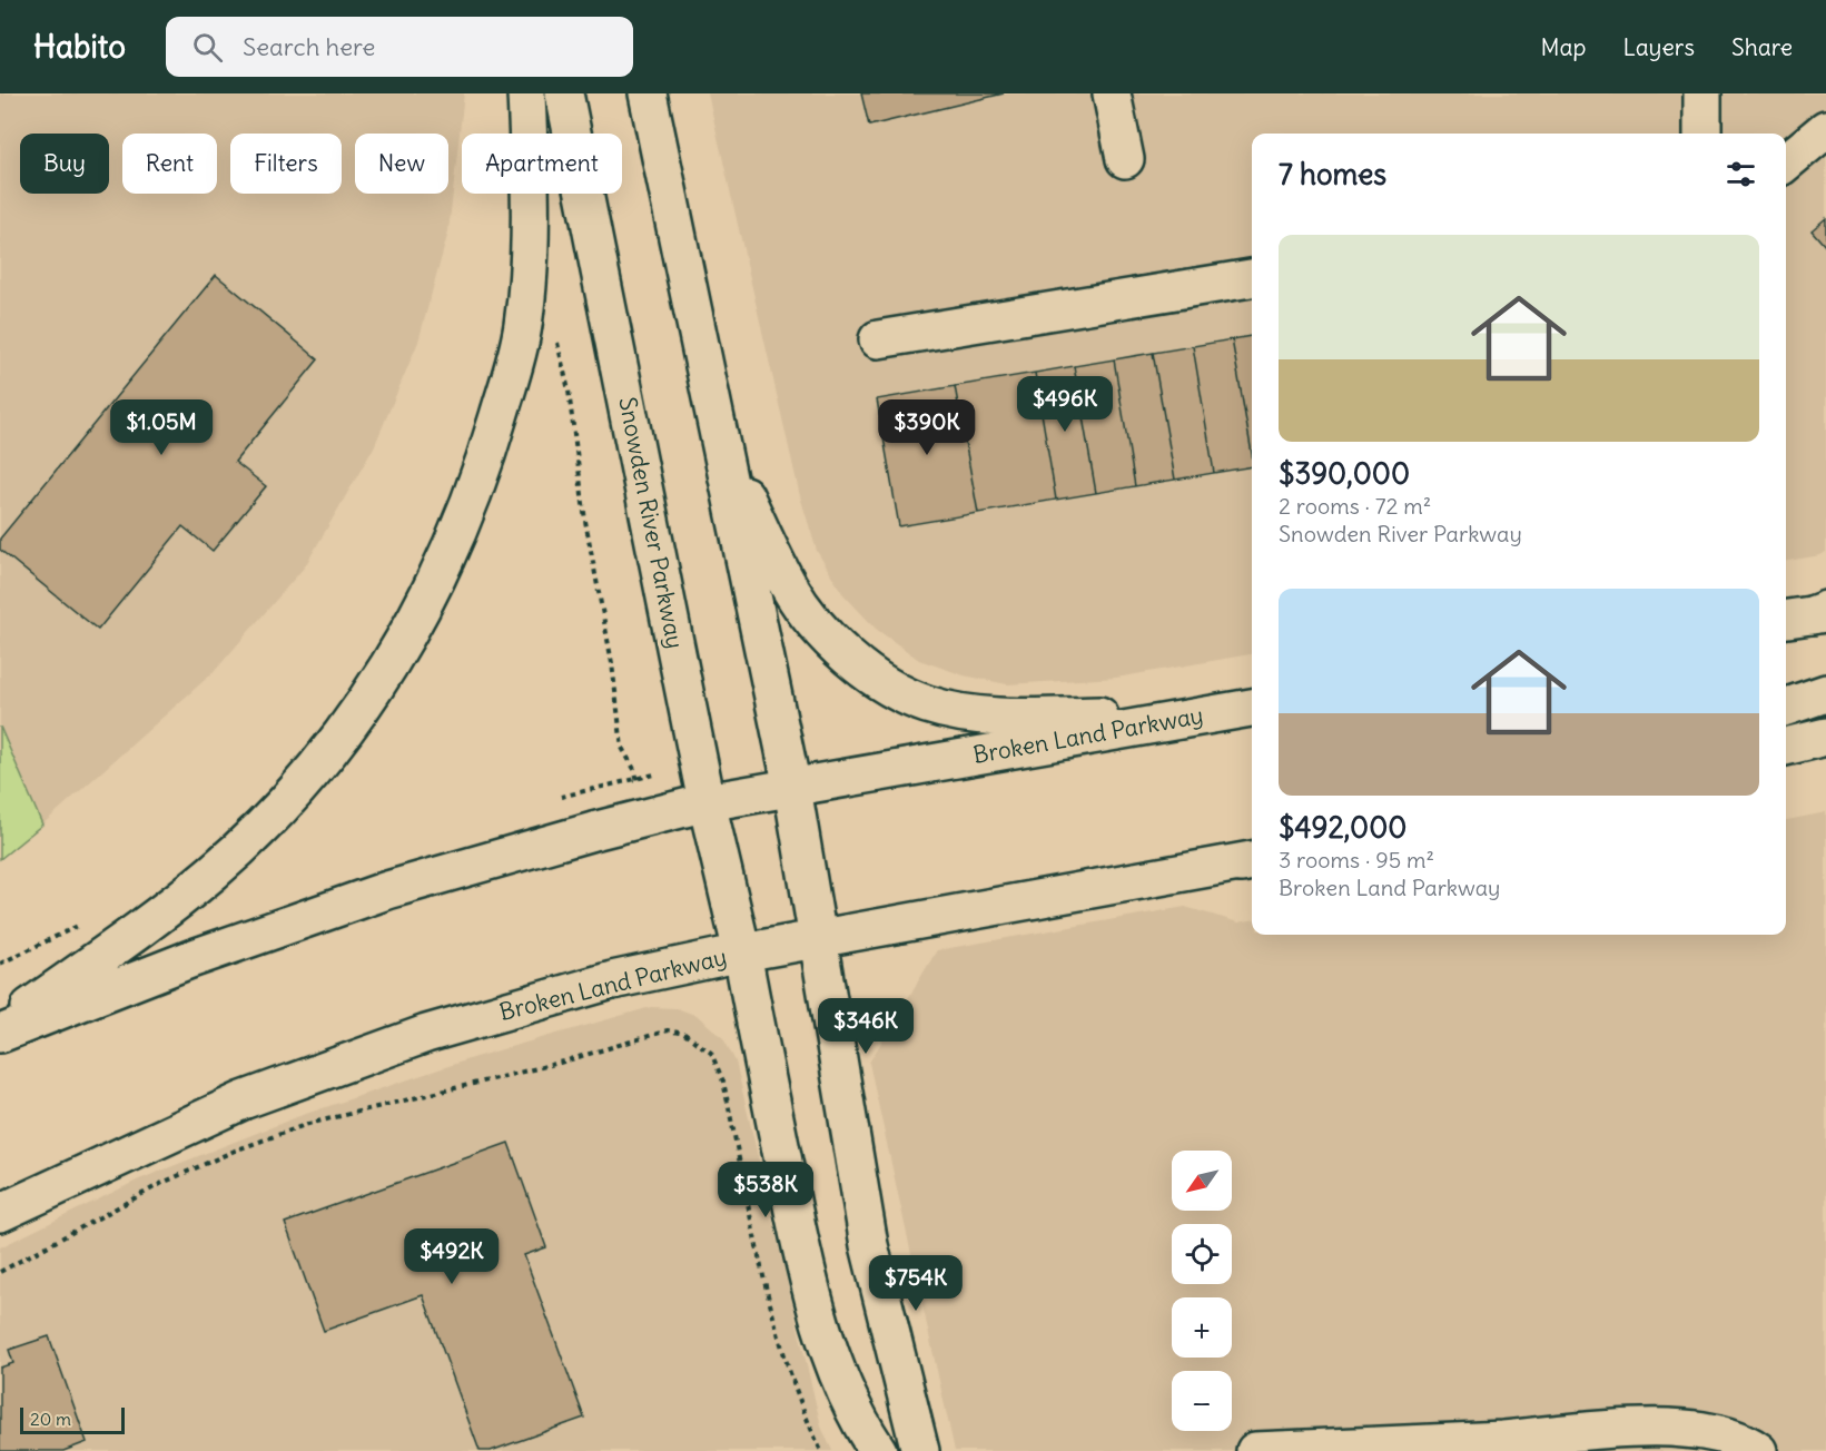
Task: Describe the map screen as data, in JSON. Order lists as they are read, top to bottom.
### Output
{
  "streets": {
    "main road": ["Snowden River Parkway", "Broken Land Parkway"]
  },
  "crossings": [
    ["Snowden River Parkway", "Broken Land Parkway"]
  ],
  "scale_bar": "20 m",
  "north": "bottom left",
  "page": {
    "header": "Habito",
    "search": "Search here",
    "nav": ["Map", "Layers", "Share"],
    "chip": [
      "Buy",
      "Rent",
      "Filters",
      "New",
      "Apartment"
    ],
    "heading": "7 homes",
    "list": [
      {
        "name": "$390,000",
        "note": "2 rooms · 72 m² · Snowden River Parkway"
      },
      {
        "name": "$492,000",
        "note": "3 rooms · 95 m² · Broken Land Parkway"
      }
    ],
    "price": [
      "$496K",
      "$1.05M",
      "$390K",
      "$346K",
      "$538K",
      "$492K",
      "$754K"
    ],
    "map_buttons": ["+", "−"],
    "scale": "20 m"
  }
}
